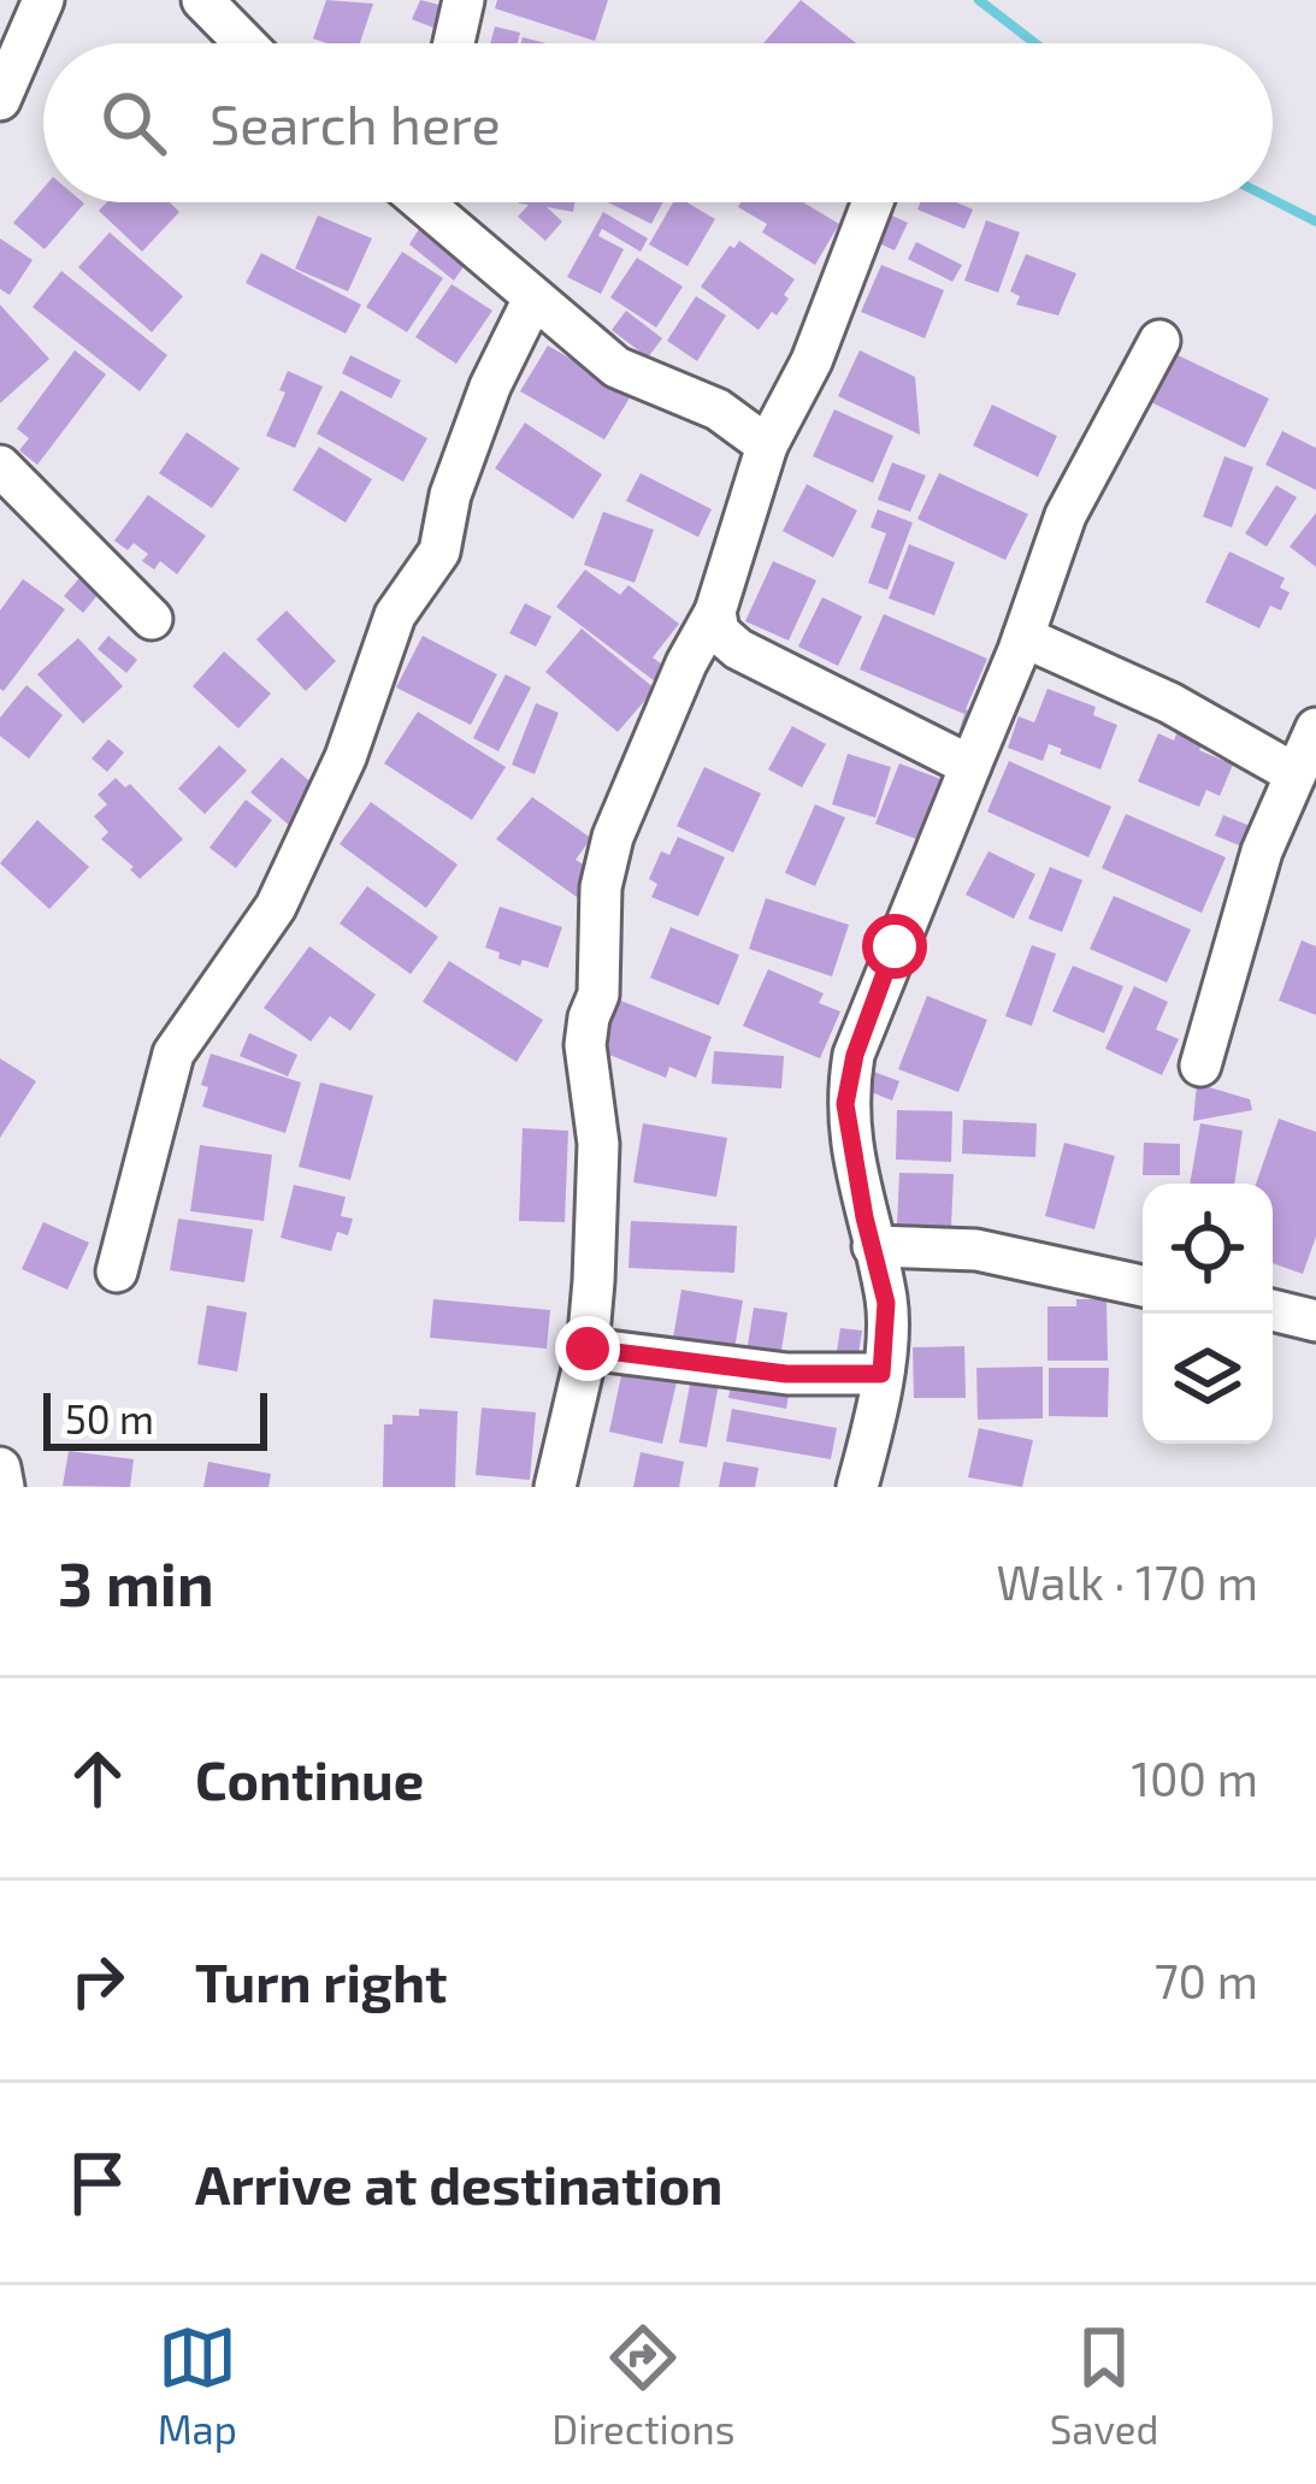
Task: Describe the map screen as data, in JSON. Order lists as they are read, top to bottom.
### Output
{
  "scale_bar": "50 m",
  "page": {
    "search": "Search here",
    "scale": "50 m",
    "heading": ["3 min", "Walk · 170 m"],
    "list": [
      ["Continue", "100 m"],
      ["Turn right", "70 m"],
      "Arrive at destination"
    ],
    "nav": ["Map", "Directions", "Saved"]
  }
}
